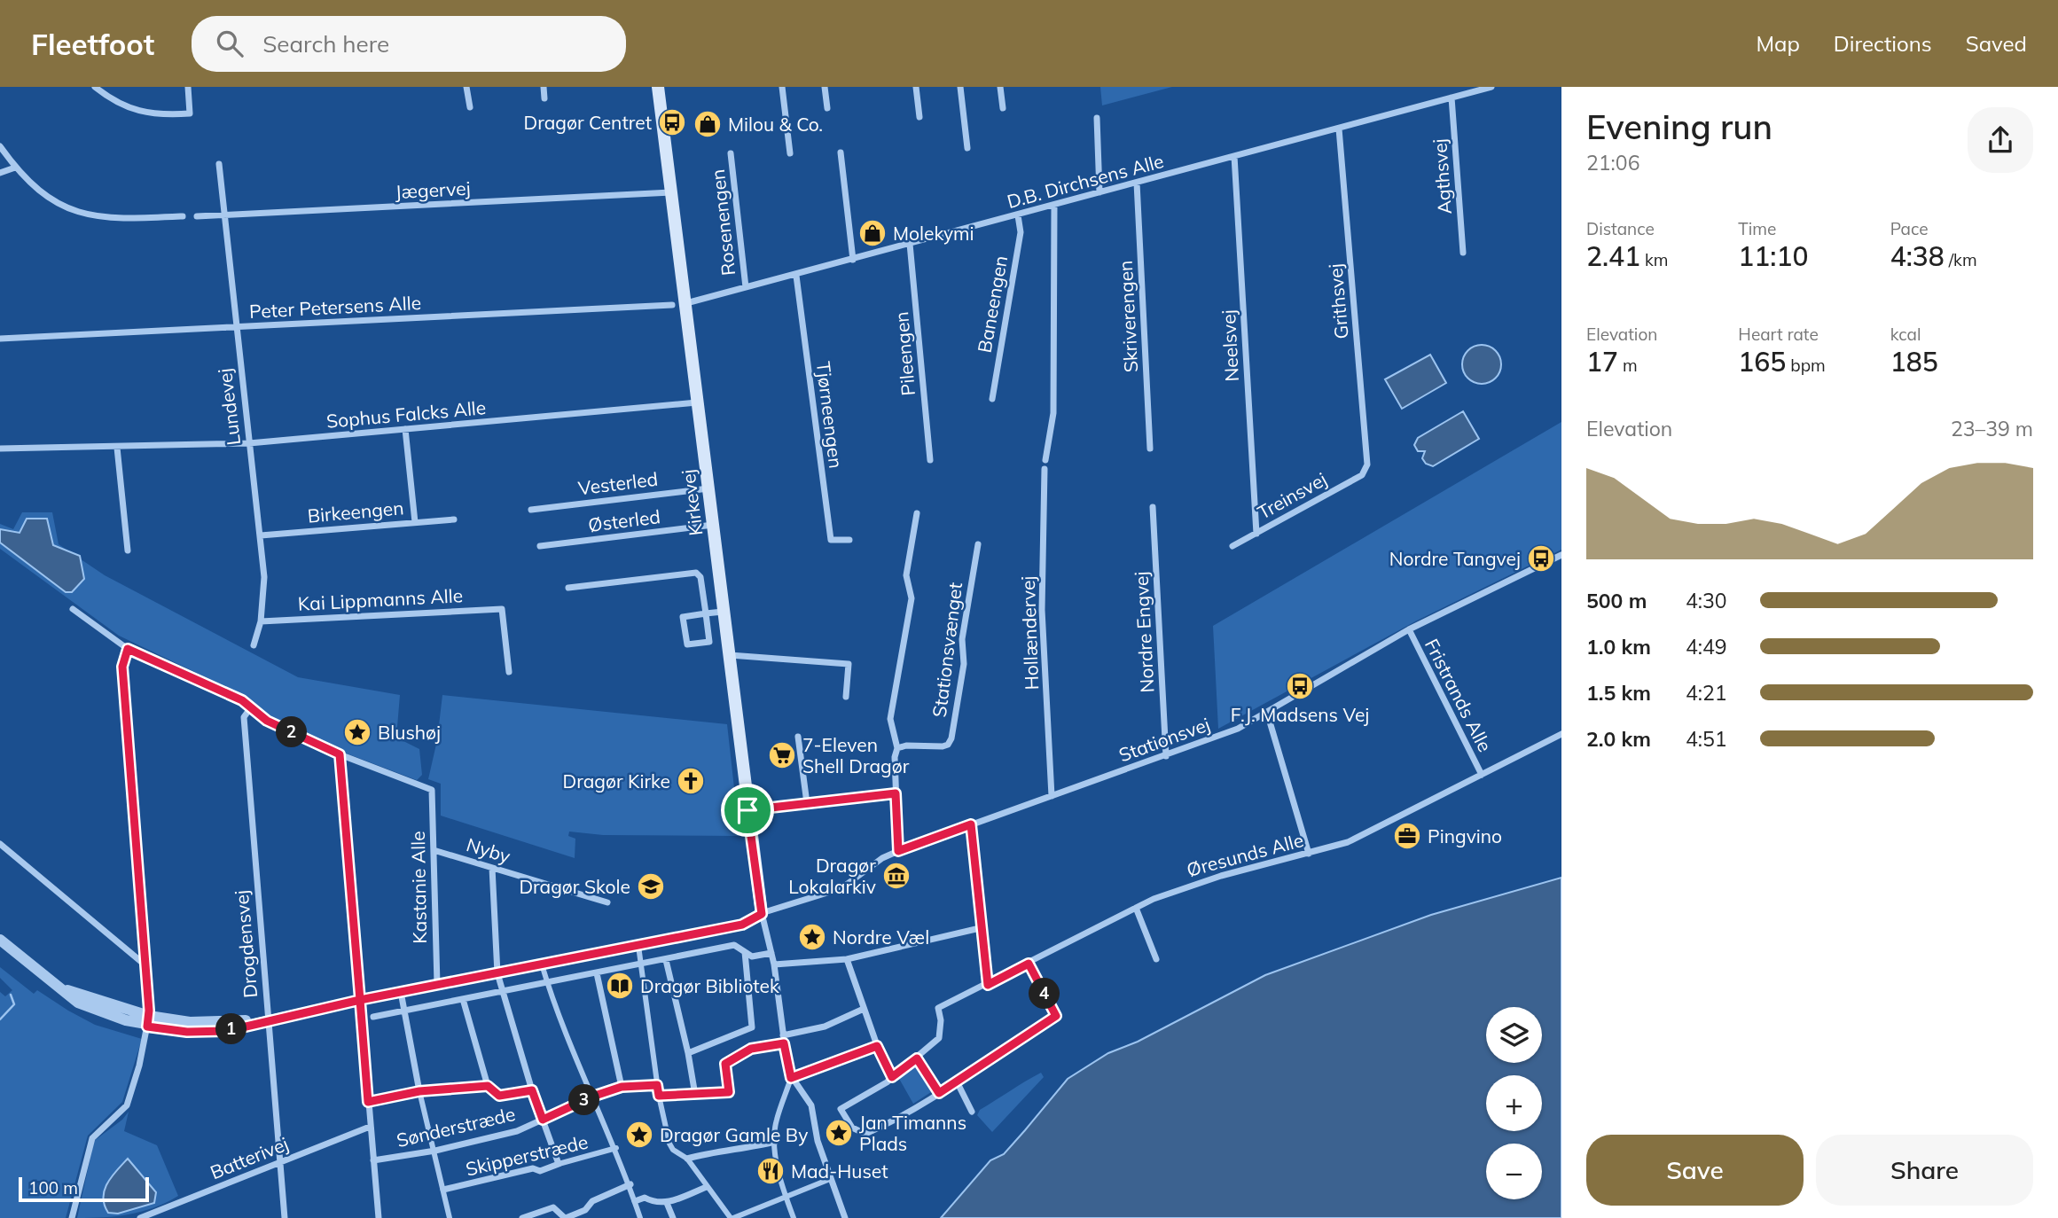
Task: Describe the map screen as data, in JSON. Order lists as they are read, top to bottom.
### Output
{
  "streets": {
    "main road": ["Kirkevej"],
    "street": [
      "Agthsvej",
      "D.B. Dirchsens Alle",
      "Jægervej",
      "Rosenengen",
      "Grithsvej",
      "Baneengen",
      "Peter Petersens Alle",
      "Skriverengen",
      "Neelsvej",
      "Pileengen",
      "Lundevej",
      "Sophus Falcks Alle",
      "Tjørneengen",
      "Vesterled",
      "Treinsvej",
      "Birkeengen",
      "Østerled",
      "Kai Lippmanns Alle",
      "Nordre Engvej",
      "Hollændervej",
      "Stationsvænget",
      "Fristrands Alle",
      "Stationsvej",
      "Nyby",
      "Øresunds Alle",
      "Kastanie Alle",
      "Drogdensvej",
      "Sønderstræde",
      "Skipperstræde",
      "Batterivej"
    ]
  },
  "crossings": [
    ["Agthsvej", "D.B. Dirchsens Alle"],
    ["D.B. Dirchsens Alle", "Rosenengen"],
    ["D.B. Dirchsens Alle", "Grithsvej"],
    ["D.B. Dirchsens Alle", "Baneengen"],
    ["D.B. Dirchsens Alle", "Skriverengen"],
    ["D.B. Dirchsens Alle", "Neelsvej"],
    ["D.B. Dirchsens Alle", "Pileengen"],
    ["D.B. Dirchsens Alle", "Tjørneengen"],
    ["D.B. Dirchsens Alle", "Kirkevej"],
    ["Jægervej", "Lundevej"],
    ["Jægervej", "Kirkevej"],
    ["Grithsvej", "Treinsvej"],
    ["Peter Petersens Alle", "Lundevej"],
    ["Neelsvej", "Treinsvej"],
    ["Lundevej", "Sophus Falcks Alle"],
    ["Lundevej", "Birkeengen"],
    ["Lundevej", "Kai Lippmanns Alle"],
    ["Sophus Falcks Alle", "Kirkevej"],
    ["Vesterled", "Kirkevej"],
    ["Kirkevej", "Østerled"],
    ["Kirkevej", "Stationsvej"],
    ["Nordre Engvej", "Stationsvej"],
    ["Hollændervej", "Stationsvej"],
    ["Fristrands Alle", "Stationsvej"],
    ["Fristrands Alle", "Øresunds Alle"],
    ["Nyby", "Kastanie Alle"],
    ["Drogdensvej", "Batterivej"]
  ],
  "places": {
    "bus stop": ["Dragør Centret", "Nordre Tangvej", "F.J. Madsens Vej"],
    "shop": ["Milou & Co.", "Molekymi"],
    "place": [
      "Blushøj",
      "Nordre Væl",
      "Jan Timanns Plads",
      "Dragør Gamle By"
    ],
    "supermarket": ["7-Eleven Shell Dragør"],
    "church": ["Dragør Kirke"],
    "office": ["Pingvino"],
    "museum": ["Dragør Lokalarkiv"],
    "school or university": ["Dragør Skole"],
    "library": ["Dragør Bibliotek"],
    "restaurant": ["Mad-Huset"]
  },
  "scale_bar": "100 m",
  "page": {
    "header": "Fleetfoot",
    "search": "Search here",
    "nav": ["Map", "Directions", "Saved"],
    "heading": ["Evening run", "21:06"],
    "stats": [
      ["Distance", "2.41 km"],
      ["Time", "11:10"],
      ["Pace", "4:38 /km"],
      ["Elevation", "17 m"],
      ["Heart rate", "165 bpm"],
      ["kcal", "185"]
    ],
    "chart": ["Elevation", "23–39 m"],
    "list": [
      {
        "name": "500 m",
        "note": "4:30"
      },
      {
        "name": "1.0 km",
        "note": "4:49"
      },
      {
        "name": "1.5 km",
        "note": "4:21"
      },
      {
        "name": "2.0 km",
        "note": "4:51"
      }
    ],
    "pins": [
      "2",
      "4",
      "1",
      "3"
    ],
    "map_buttons": ["+", "−"],
    "buttons": ["Save", "Share"],
    "scale": "100 m"
  }
}
